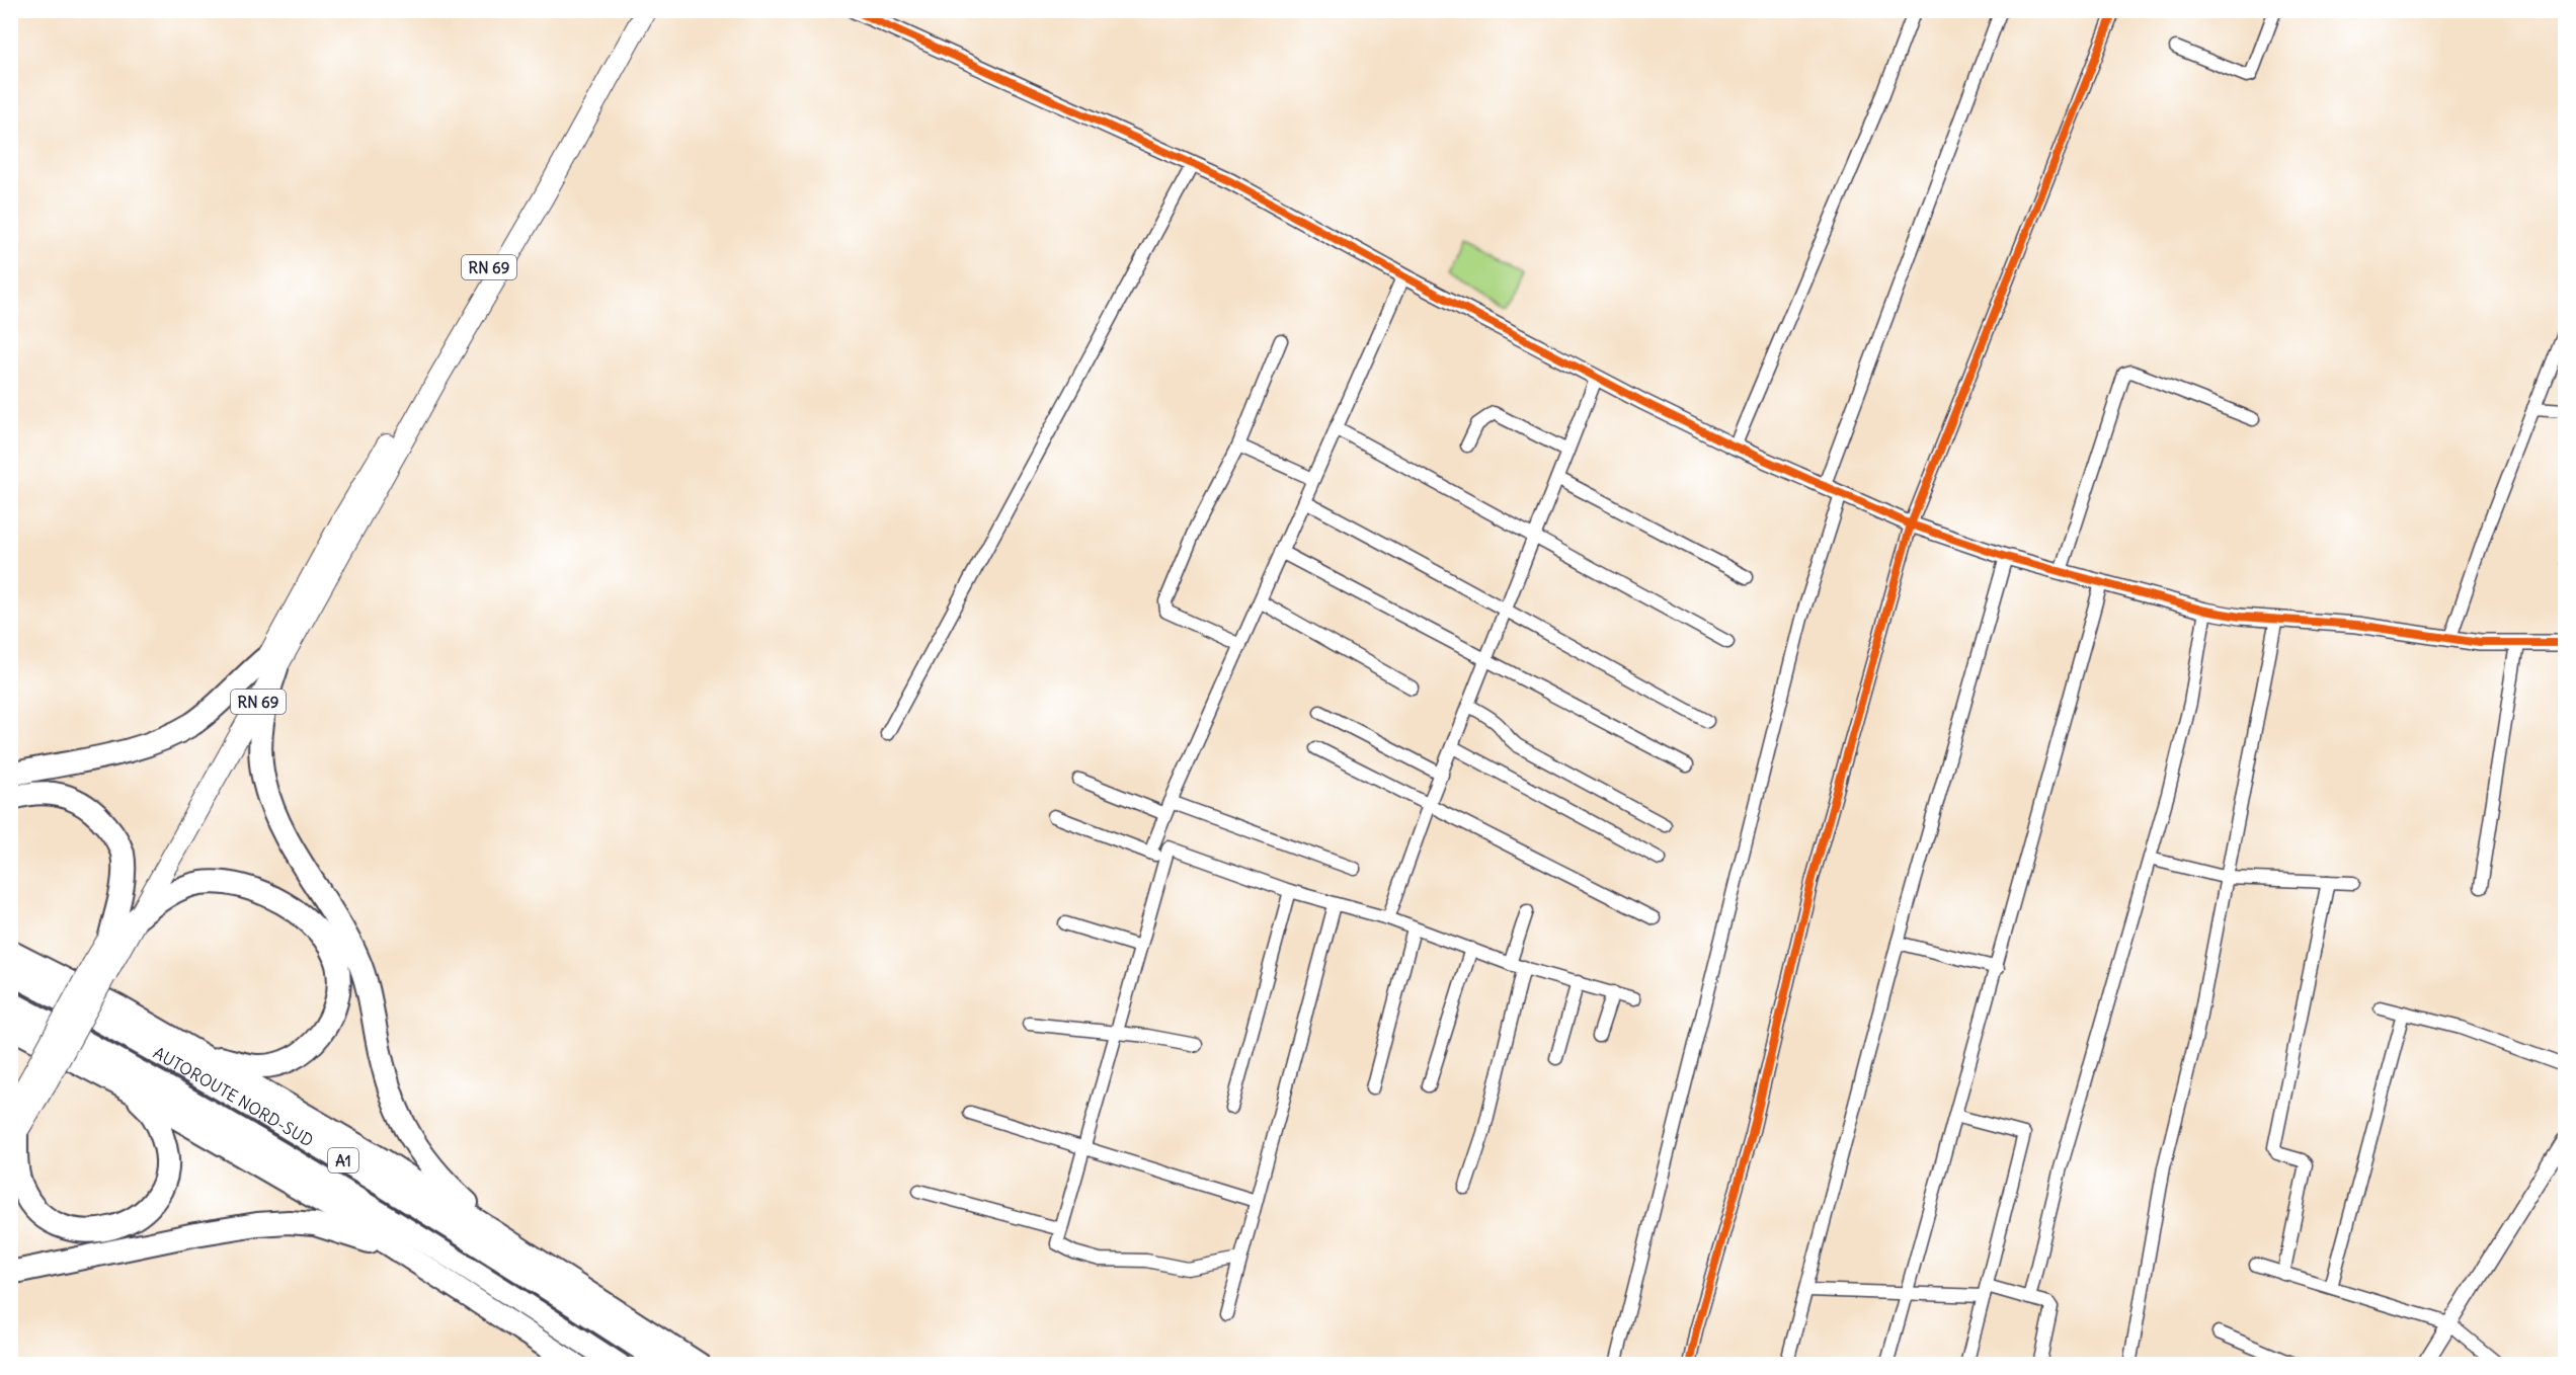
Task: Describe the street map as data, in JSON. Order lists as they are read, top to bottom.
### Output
{
  "streets": {
    "highway": ["RN 69", "AUTOROUTE NORD-SUD", "A1"]
  }
}
